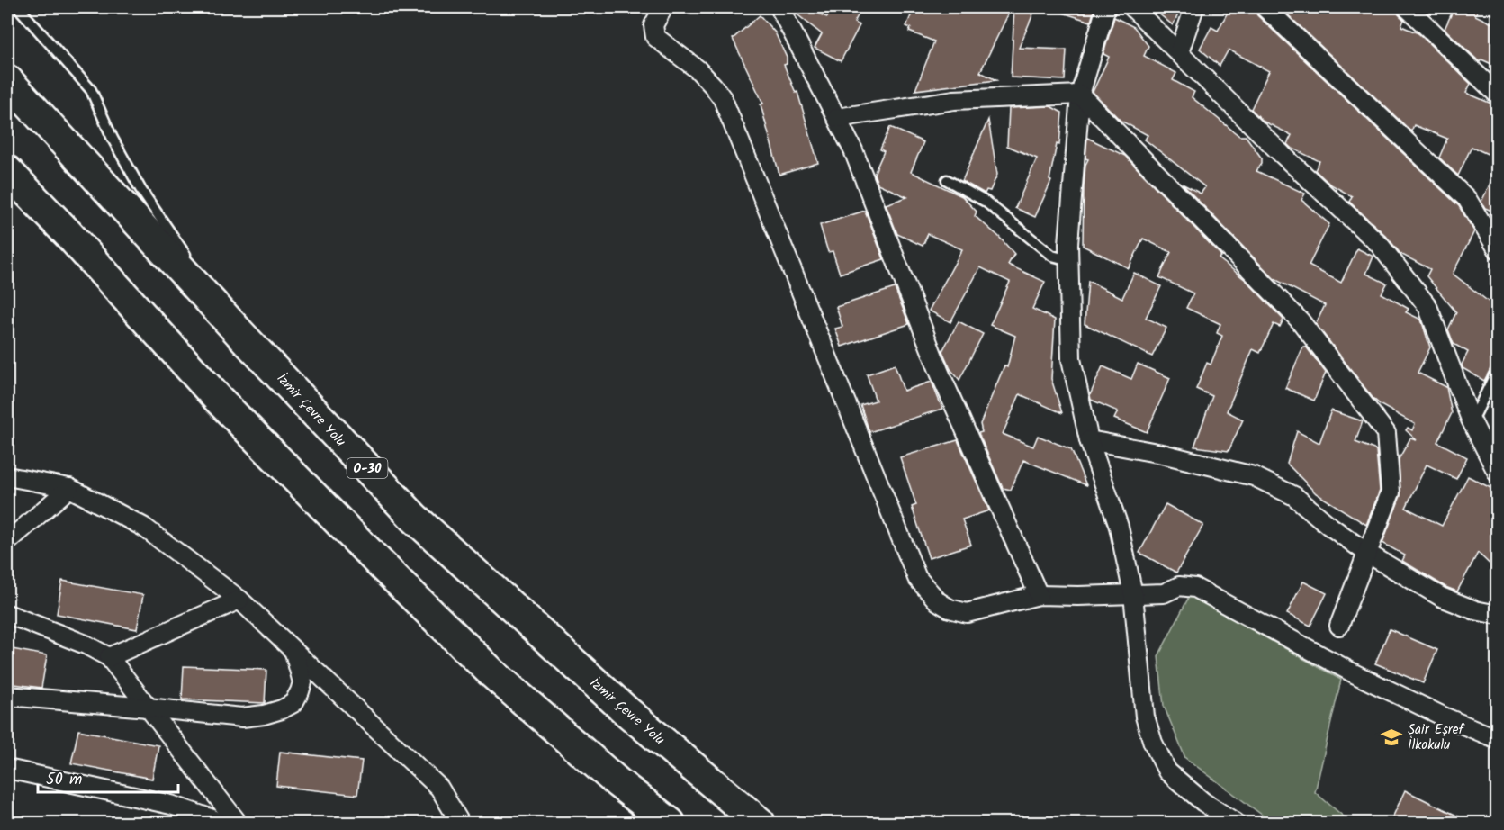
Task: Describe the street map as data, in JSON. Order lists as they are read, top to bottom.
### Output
{
  "streets": {
    "highway": ["İzmir Çevre Yolu", "O-30"]
  },
  "places": {
    "school or university": ["Şair Eşref İlkokulu"]
  },
  "scale_bar": "50 m"
}
